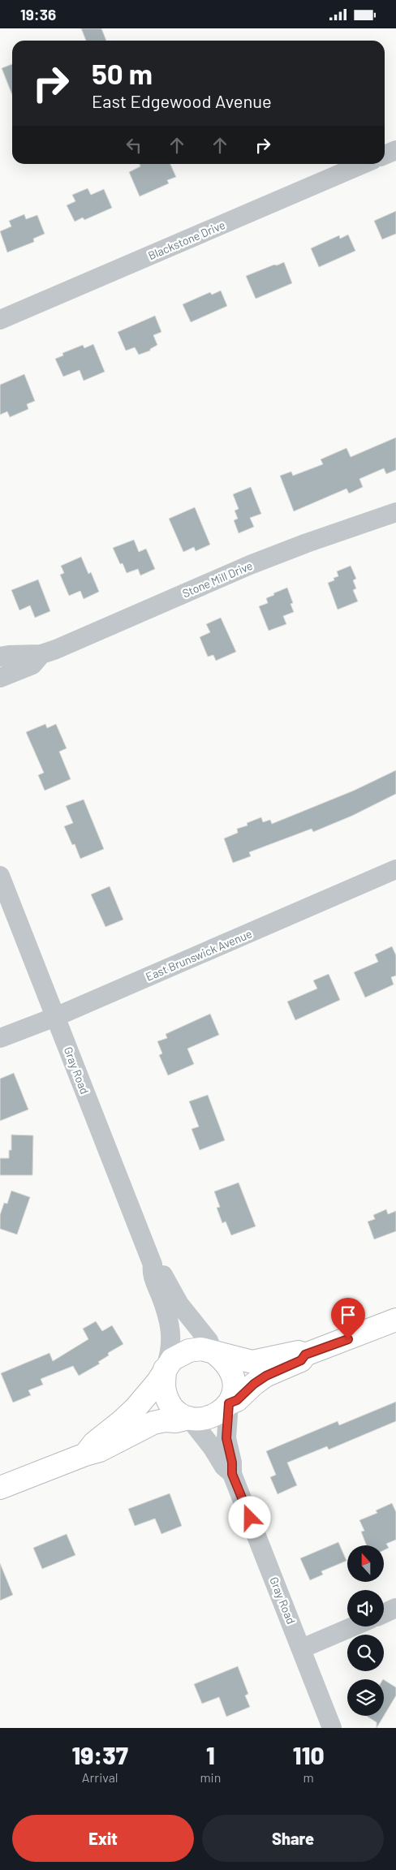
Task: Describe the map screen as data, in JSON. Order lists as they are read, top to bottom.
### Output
{
  "streets": {
    "street": [
      "Blackstone Drive",
      "Stone Mill Drive",
      "East Brunswick Avenue",
      "Gray Road"
    ]
  },
  "crossings": [
    ["East Brunswick Avenue", "Gray Road"]
  ],
  "north": "top",
  "page": {
    "status": "19:36",
    "turn": ["50 m", "East Edgewood Avenue"],
    "eta": [
      "19:37",
      "Arrival",
      "1",
      "min",
      "110",
      "m"
    ],
    "buttons": ["Exit", "Share"]
  }
}
